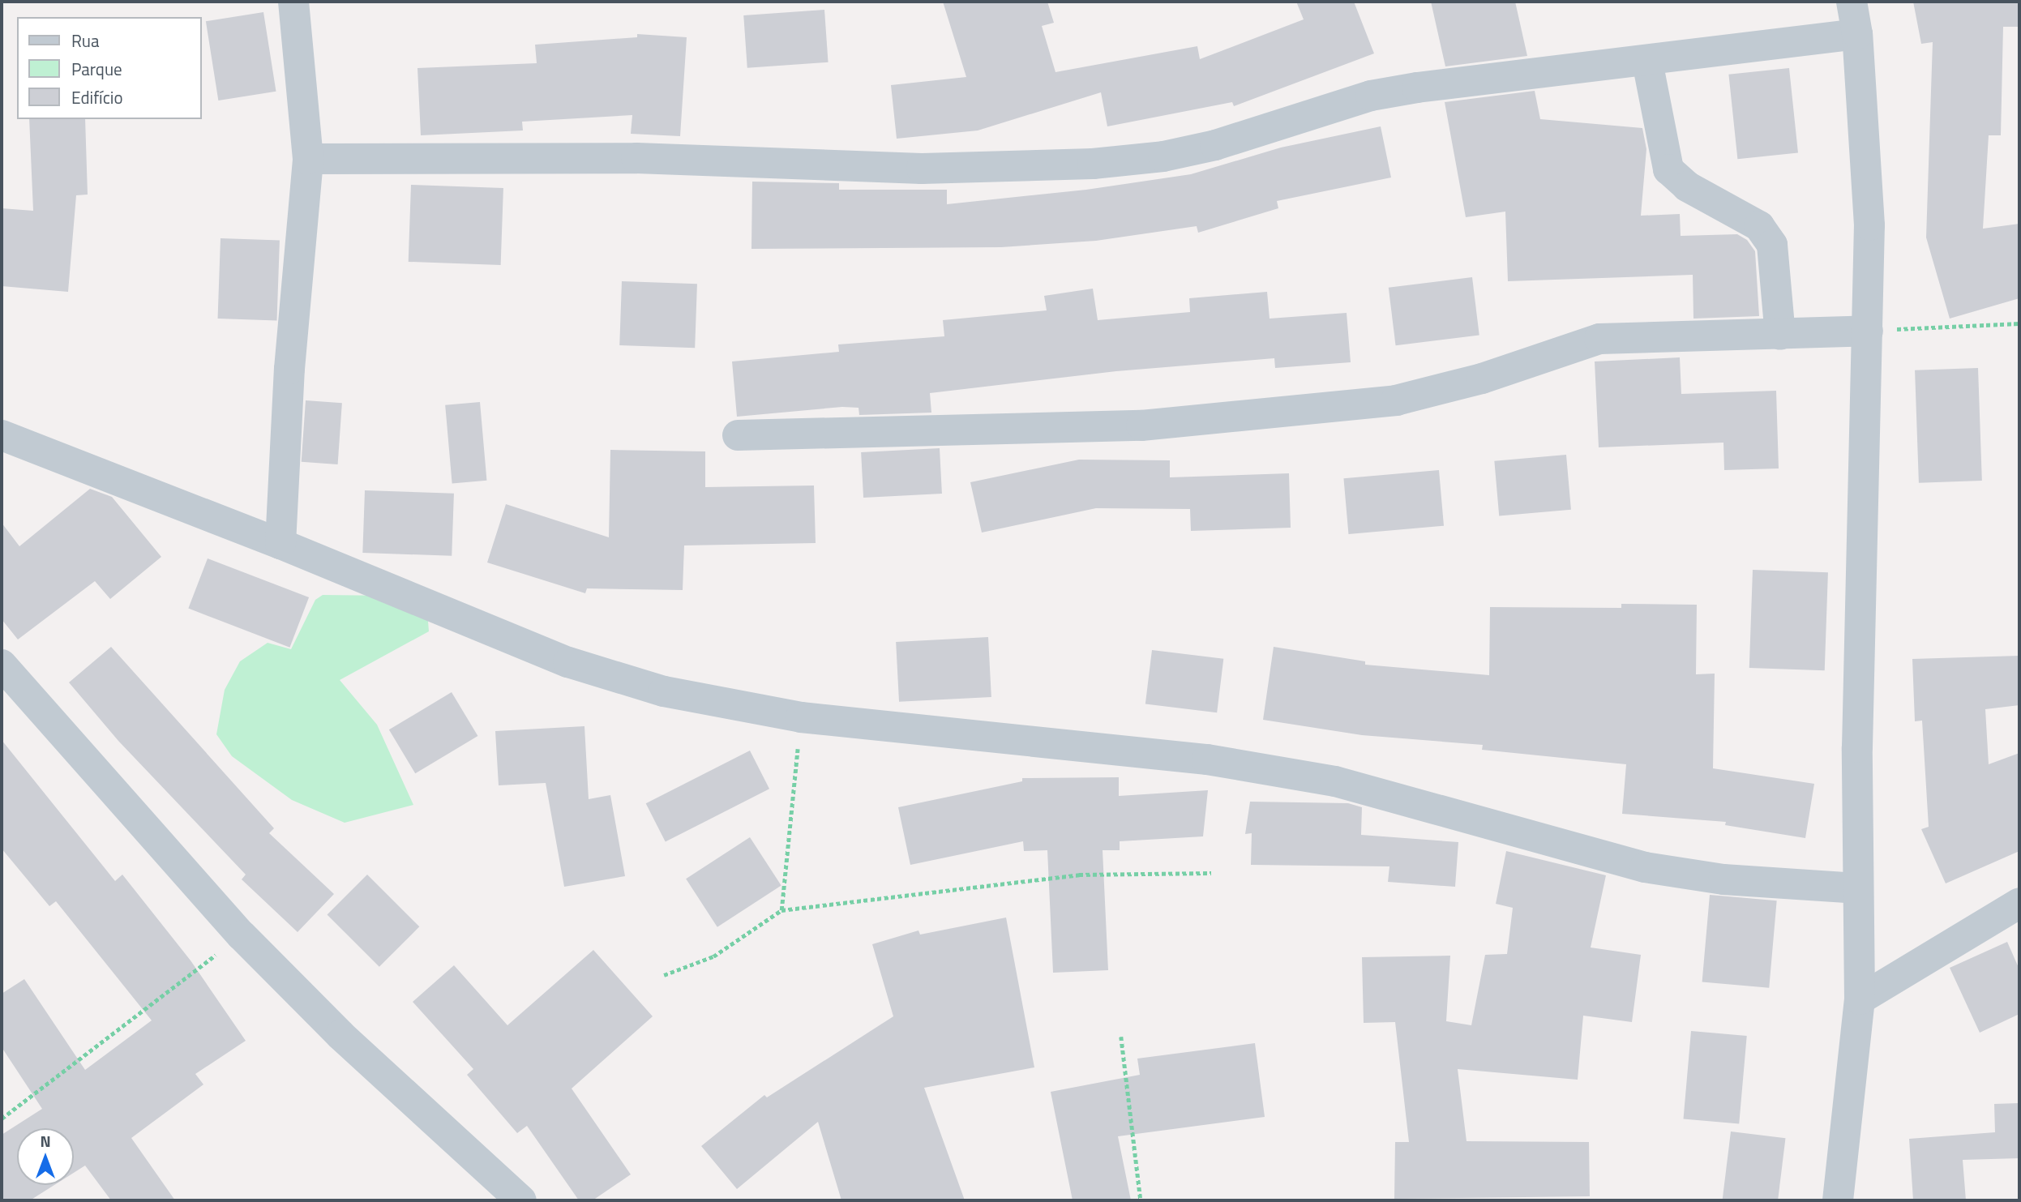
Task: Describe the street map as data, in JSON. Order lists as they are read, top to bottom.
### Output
{
  "legend": ["Rua", "Parque", "Edifício"],
  "north": "top"
}
